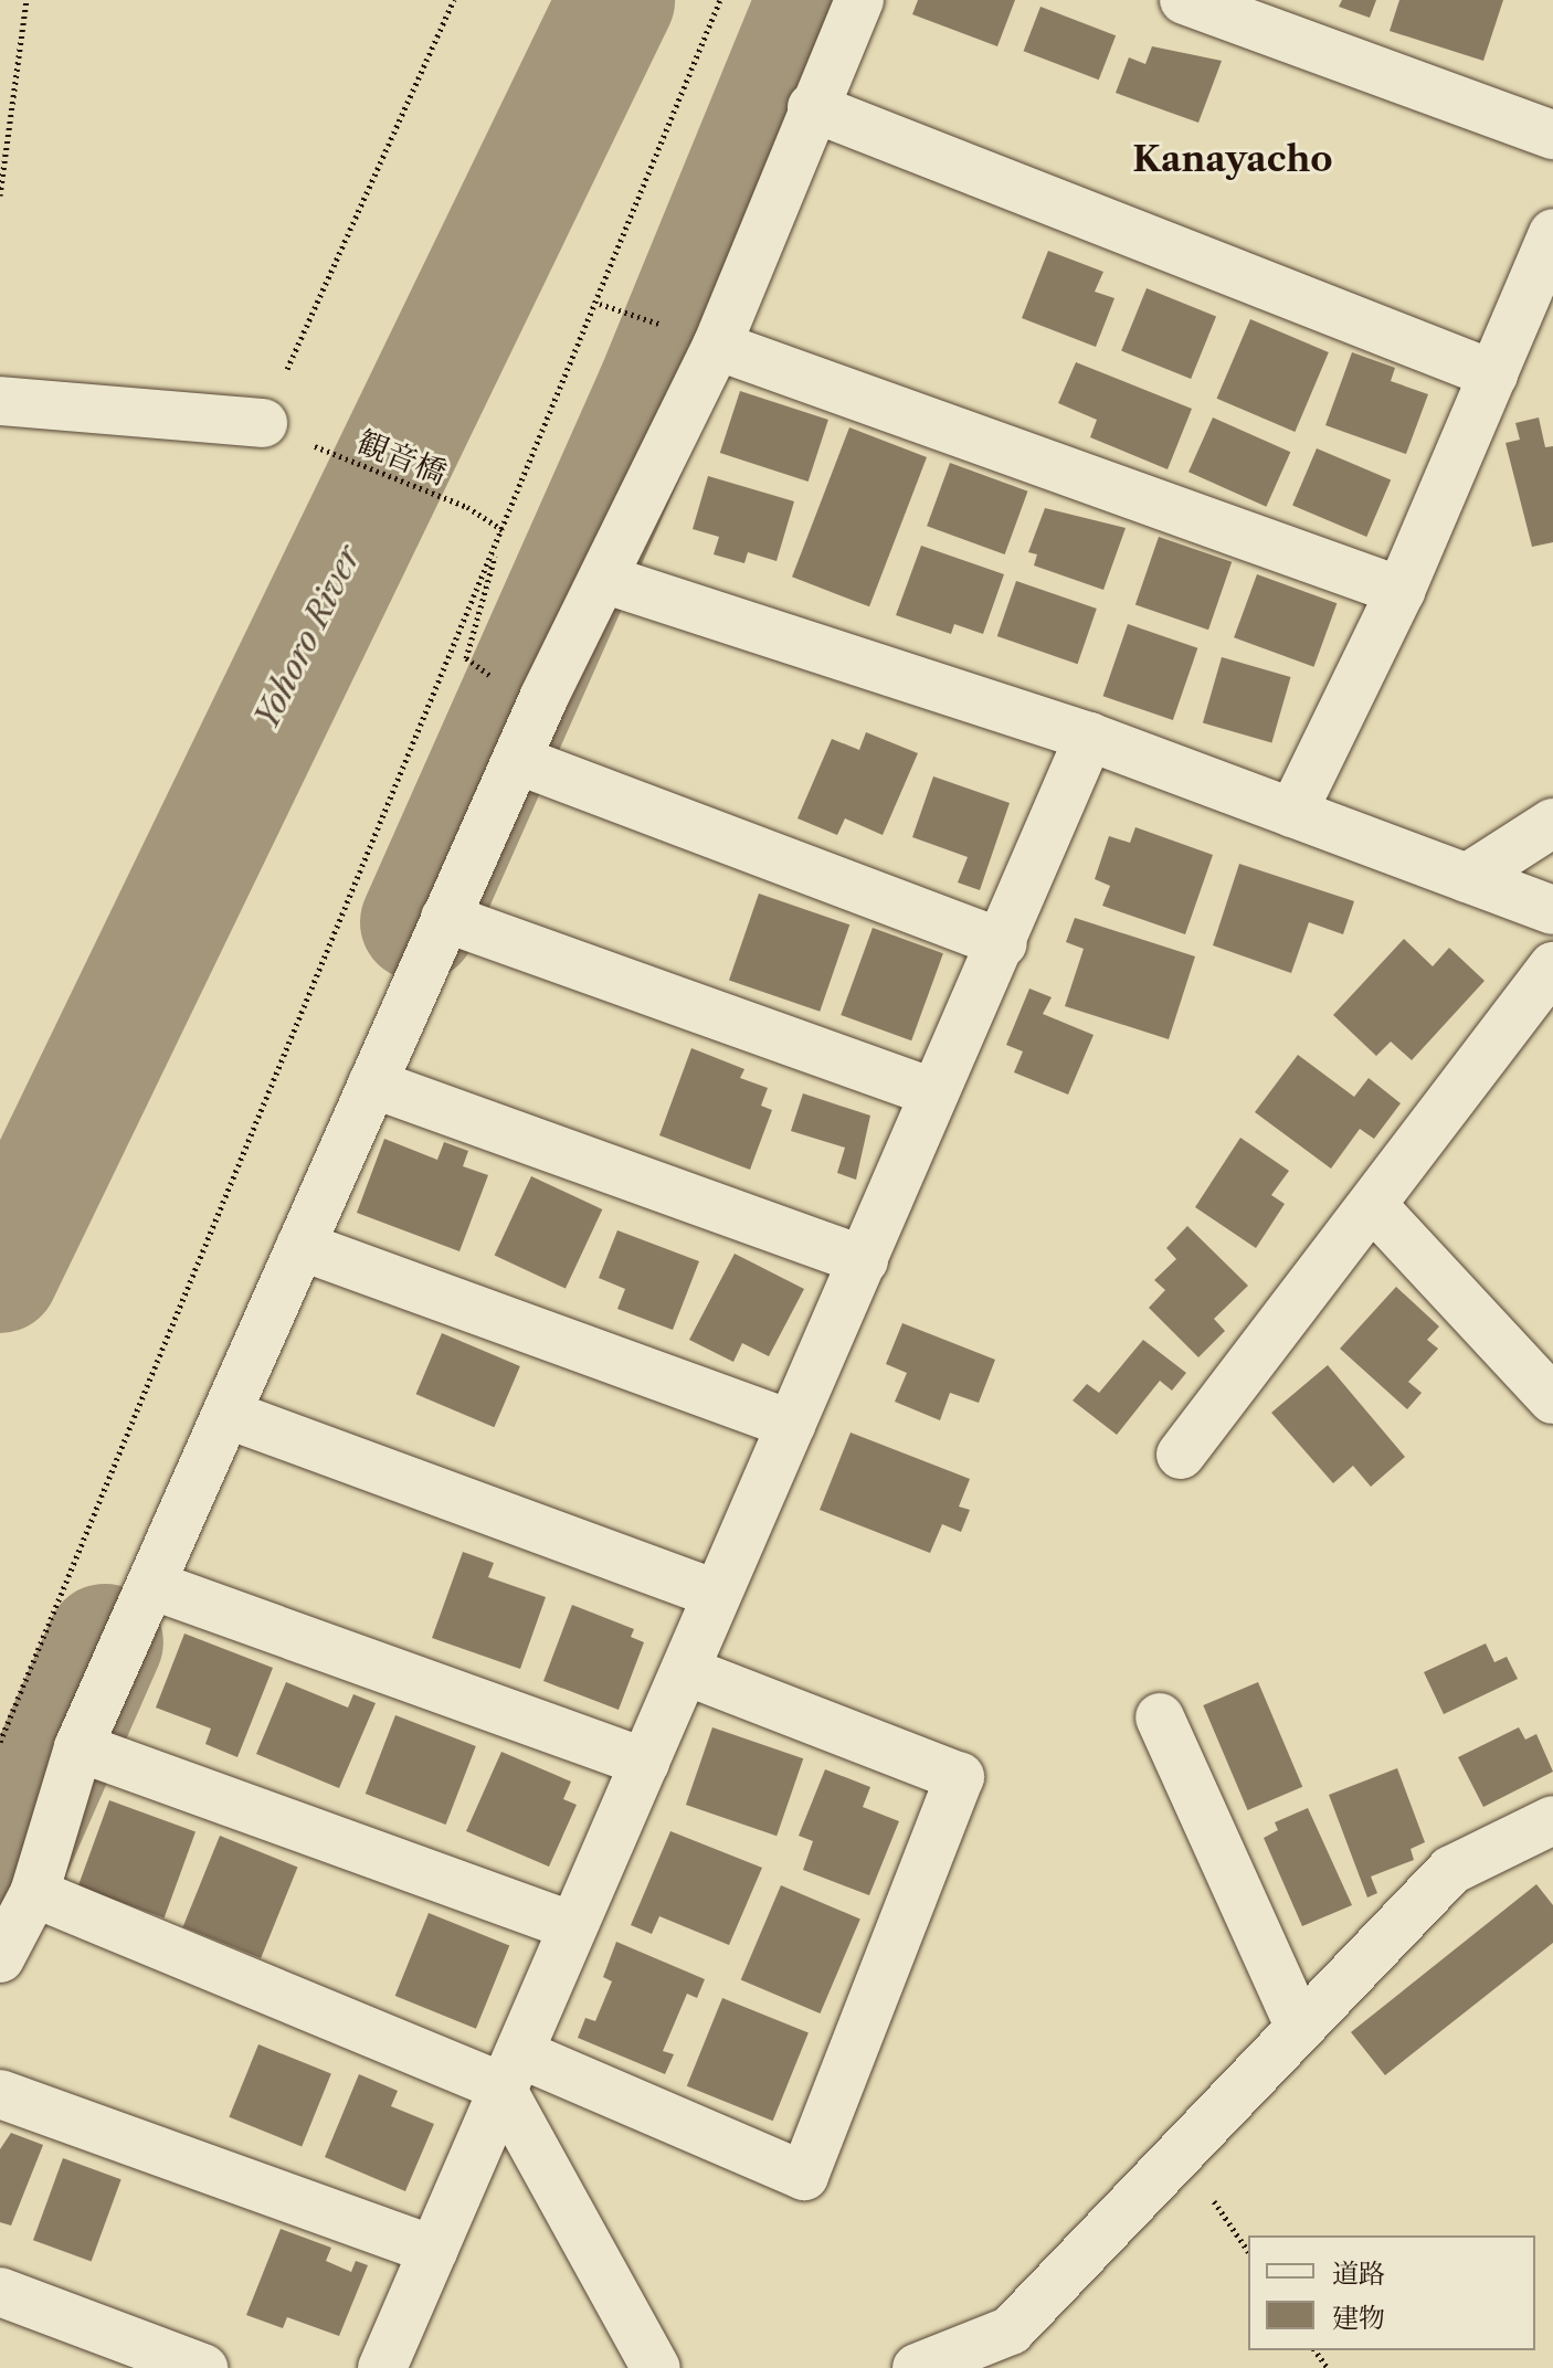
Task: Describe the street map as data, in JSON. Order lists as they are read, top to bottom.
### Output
{
  "streets": {
    "path": ["観音橋"]
  },
  "districts": ["Kanayacho"],
  "water": ["Yohoro River"],
  "legend": ["道路", "建物"]
}
